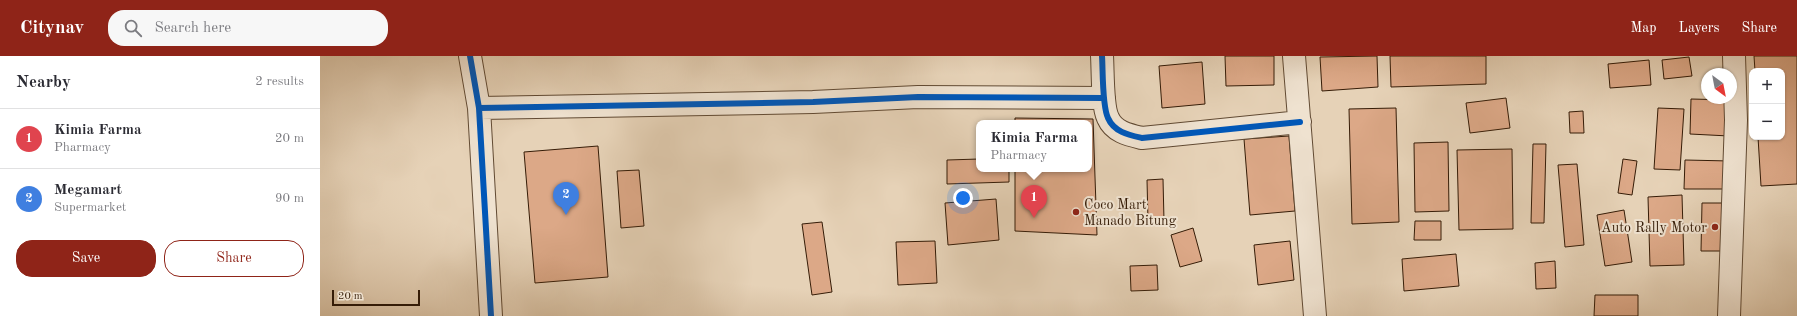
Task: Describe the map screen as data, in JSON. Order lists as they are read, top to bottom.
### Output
{
  "places": ["Coco Mart Manado Bitung", "Auto Rally Motor"],
  "scale_bar": "20 m",
  "north": "bottom right",
  "page": {
    "header": "Citynav",
    "search": "Search here",
    "nav": ["Map", "Layers", "Share"],
    "heading": ["Nearby", "2 results"],
    "map_buttons": ["+", "−"],
    "list": [
      {
        "mark": "1",
        "name": "Kimia Farma",
        "note": "Pharmacy",
        "value": "20 m"
      },
      {
        "mark": "2",
        "name": "Megamart",
        "note": "Supermarket",
        "value": "90 m"
      }
    ],
    "popup": ["Kimia Farma", "Pharmacy"],
    "pins": ["2", "1"],
    "buttons": ["Save", "Share"],
    "scale": "20 m"
  }
}
